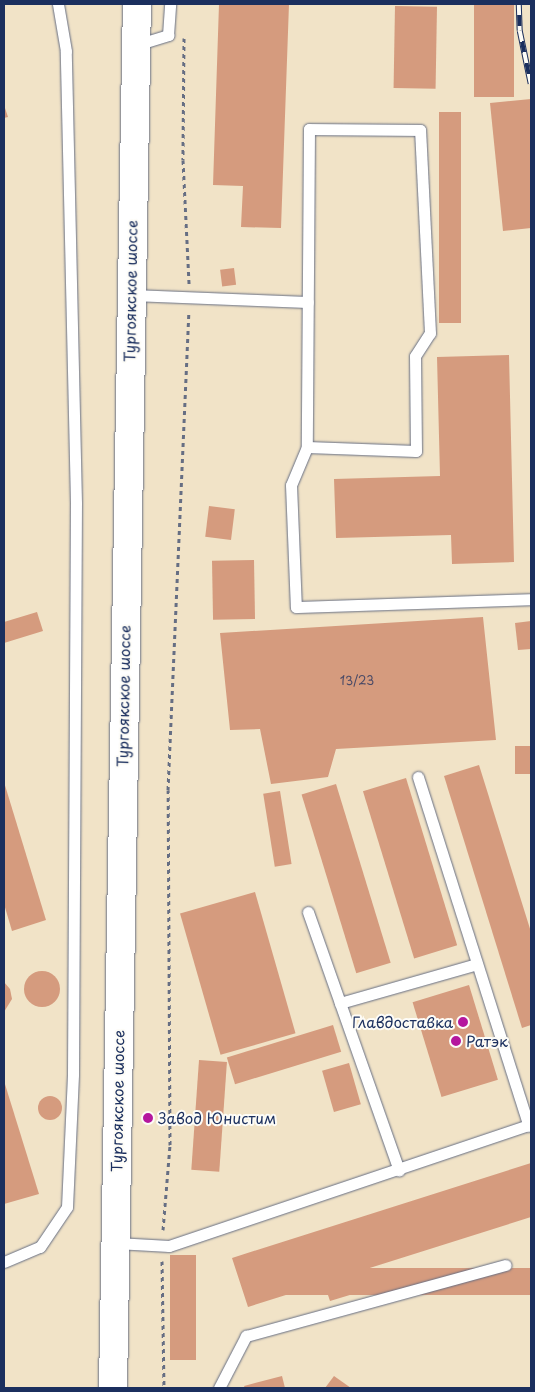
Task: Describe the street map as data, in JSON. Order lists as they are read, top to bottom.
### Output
{
  "streets": {
    "main road": ["Тургоякское шоссе"]
  },
  "places": ["Главдоставка", "Ратэк", "Завод Юнистим"],
  "house_numbers": ["13/23"]
}
